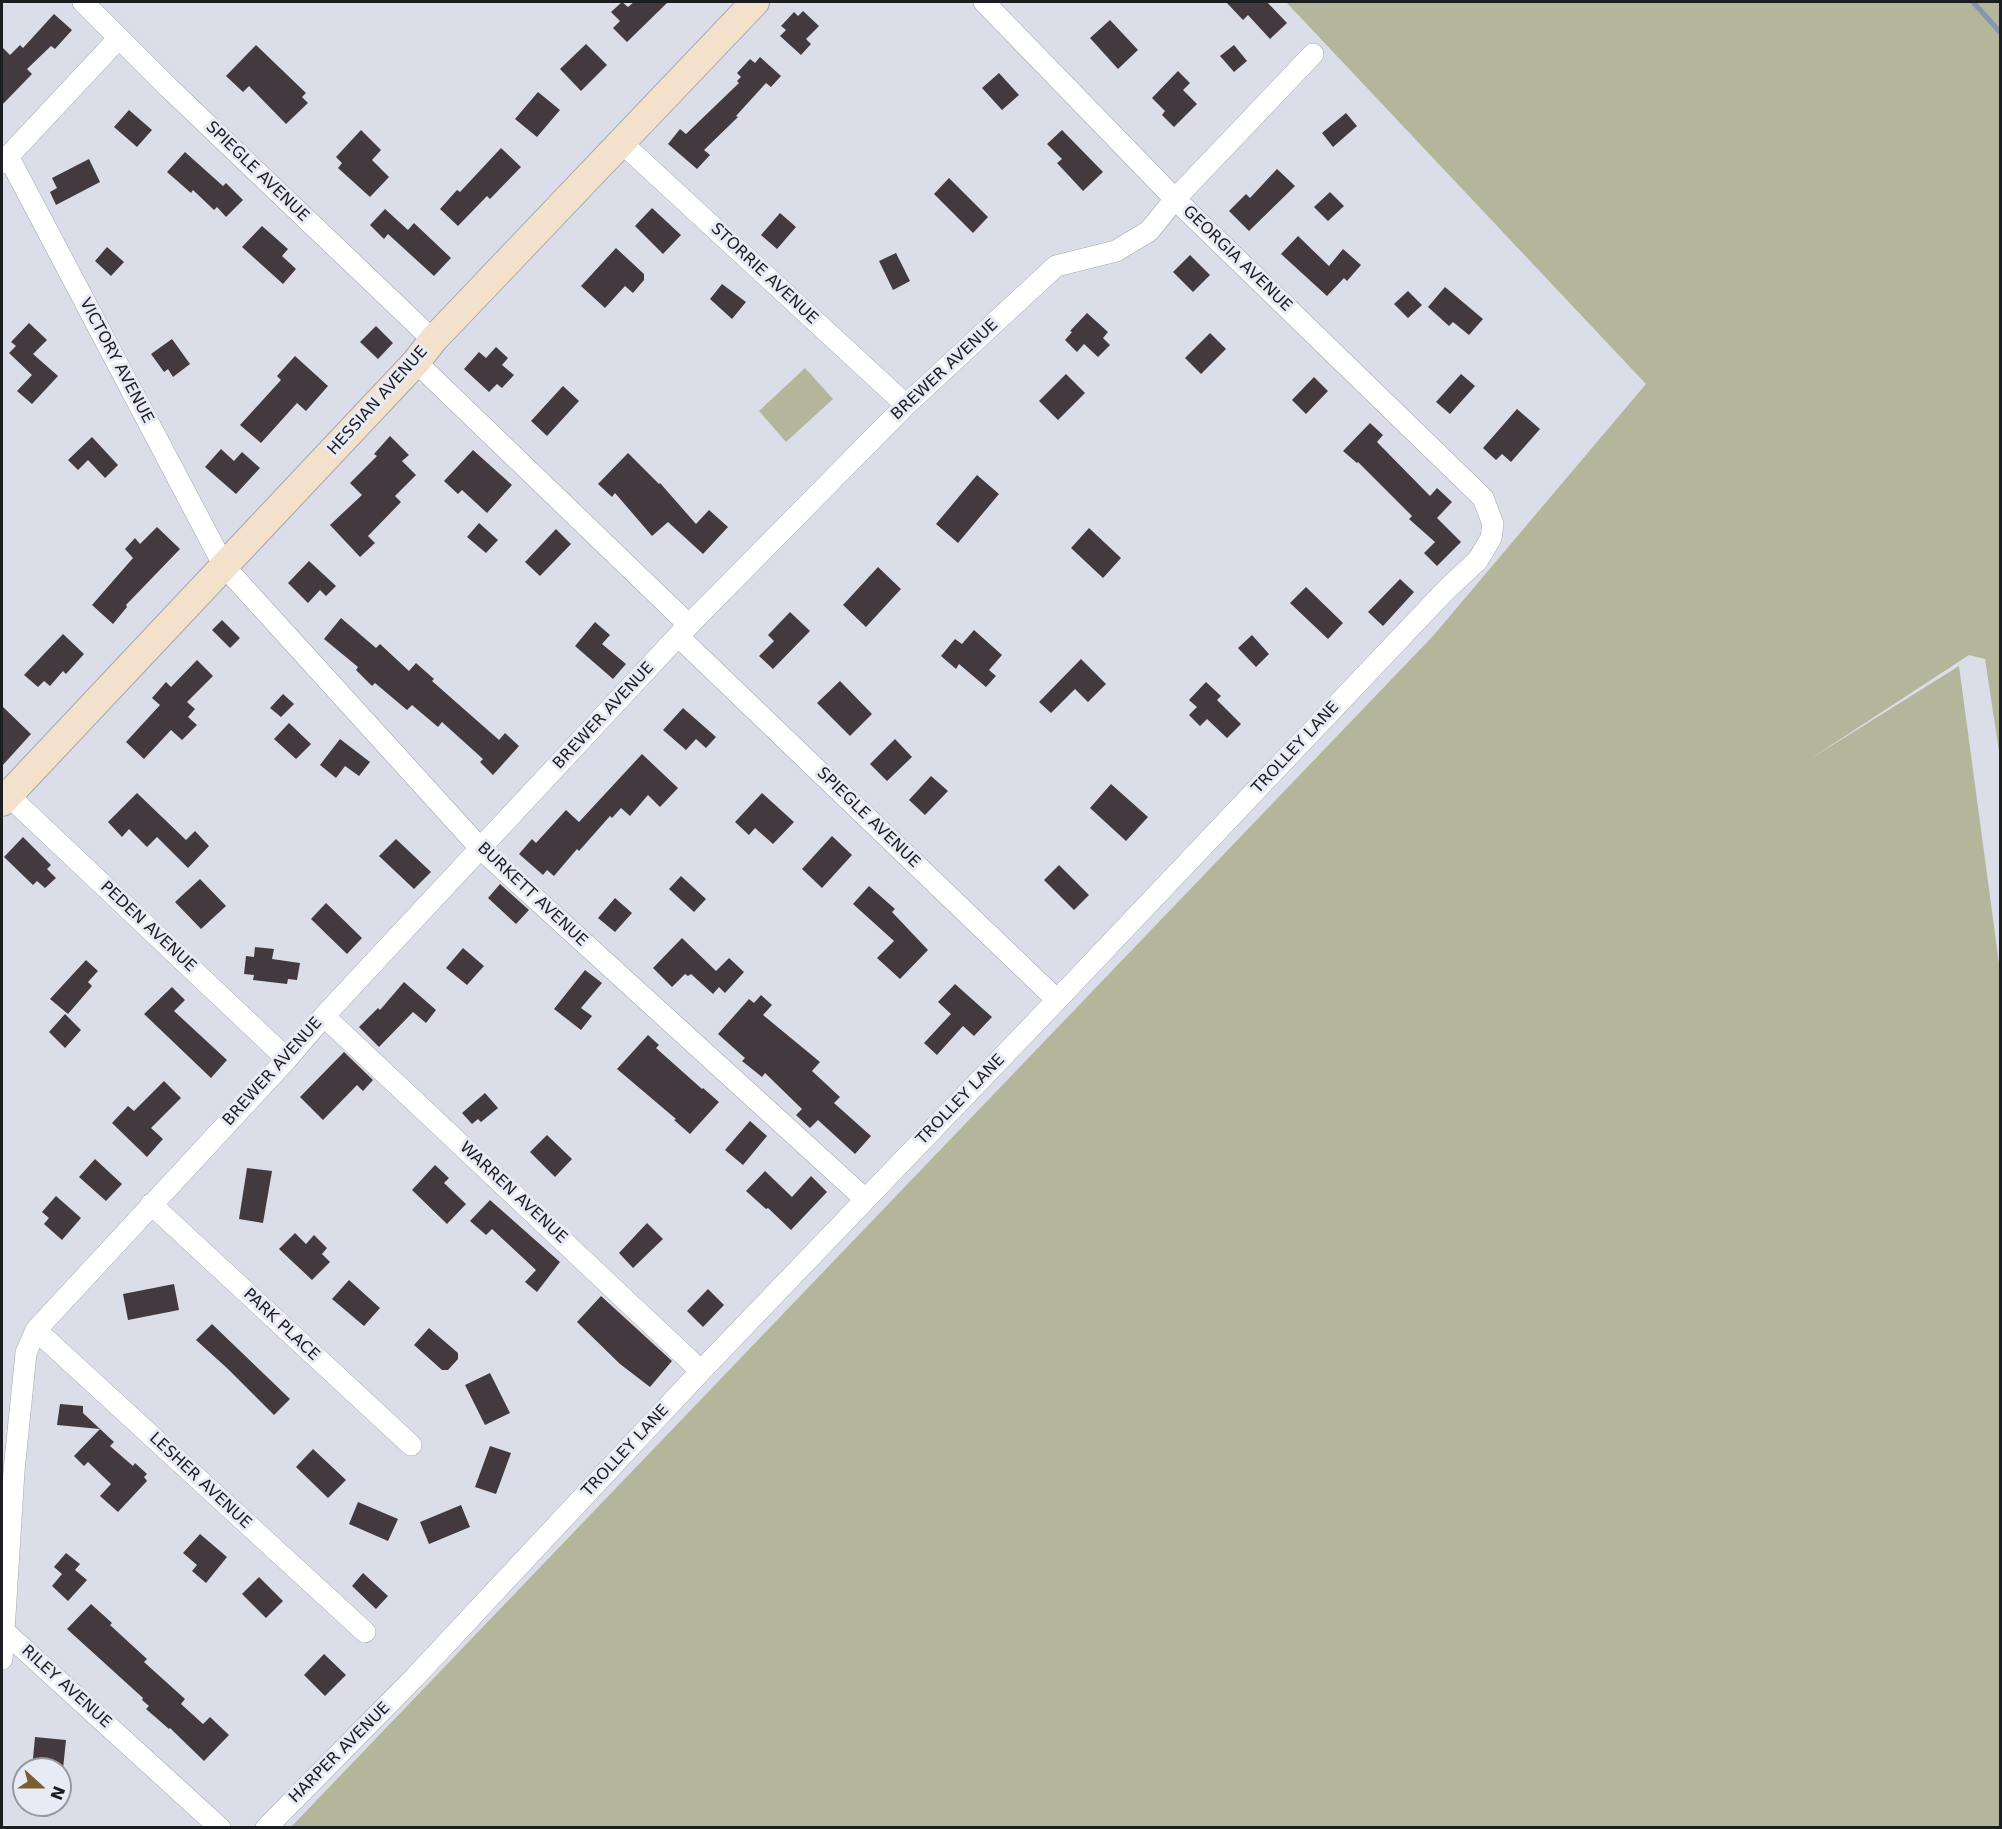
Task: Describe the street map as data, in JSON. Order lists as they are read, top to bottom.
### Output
{
  "streets": {
    "main road": ["HESSIAN AVENUE"],
    "street": [
      "SPIEGLE AVENUE",
      "GEORGIA AVENUE",
      "STORRIE AVENUE",
      "VICTORY AVENUE",
      "BREWER AVENUE",
      "TROLLEY LANE",
      "BURKETT AVENUE",
      "PEDEN AVENUE",
      "WARREN AVENUE",
      "PARK PLACE",
      "LESHER AVENUE",
      "RILEY AVENUE",
      "HARPER AVENUE"
    ]
  },
  "crossings": [
    ["SPIEGLE AVENUE", "BREWER AVENUE"],
    ["SPIEGLE AVENUE", "HESSIAN AVENUE"],
    ["SPIEGLE AVENUE", "TROLLEY LANE"],
    ["GEORGIA AVENUE", "BREWER AVENUE"],
    ["GEORGIA AVENUE", "TROLLEY LANE"],
    ["STORRIE AVENUE", "BREWER AVENUE"],
    ["STORRIE AVENUE", "HESSIAN AVENUE"],
    ["VICTORY AVENUE", "HESSIAN AVENUE"],
    ["VICTORY AVENUE", "BURKETT AVENUE"],
    ["BREWER AVENUE", "BURKETT AVENUE"],
    ["BREWER AVENUE", "PEDEN AVENUE"],
    ["BREWER AVENUE", "WARREN AVENUE"],
    ["BREWER AVENUE", "PARK PLACE"],
    ["BREWER AVENUE", "LESHER AVENUE"],
    ["BREWER AVENUE", "RILEY AVENUE"],
    ["HESSIAN AVENUE", "BURKETT AVENUE"],
    ["HESSIAN AVENUE", "PEDEN AVENUE"],
    ["TROLLEY LANE", "BURKETT AVENUE"],
    ["TROLLEY LANE", "WARREN AVENUE"],
    ["TROLLEY LANE", "HARPER AVENUE"]
  ],
  "north": "right"
}
